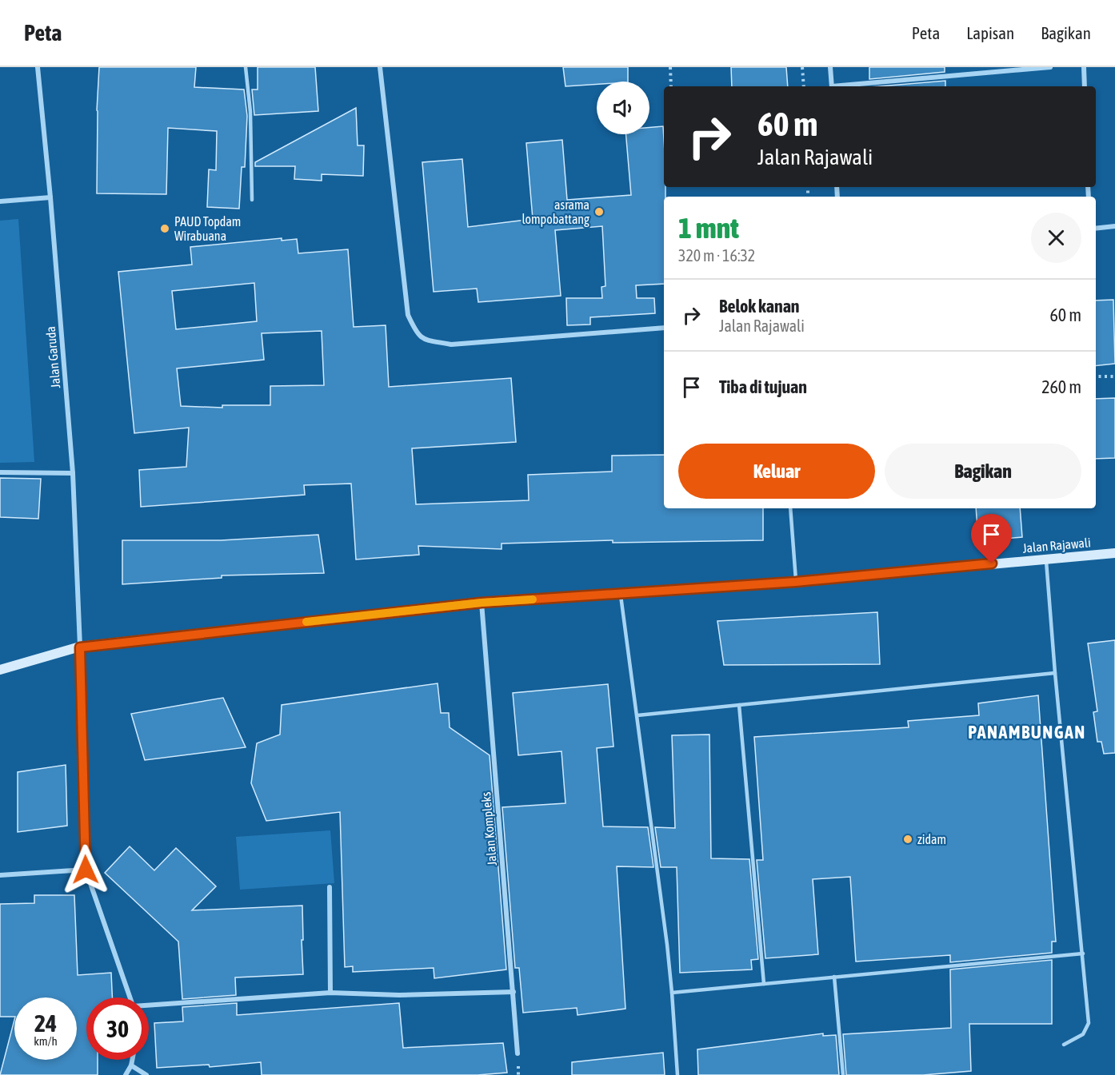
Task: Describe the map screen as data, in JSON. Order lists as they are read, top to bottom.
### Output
{
  "streets": {
    "main road": ["Jalan Rajawali"],
    "street": ["Jalan Garuda", "Jalan Kompleks"]
  },
  "crossings": [
    ["Jalan Garuda", "Jalan Rajawali"],
    ["Jalan Rajawali", "Jalan Kompleks"]
  ],
  "districts": ["PANAMBUNGAN"],
  "places": ["asrama lompobattang", "PAUD Topdam Wirabuana", "zidam"],
  "page": {
    "header": "Peta",
    "nav": ["Peta", "Lapisan", "Bagikan"],
    "turn": ["60 m", "Jalan Rajawali"],
    "heading": ["1 mnt", "320 m · 16:32"],
    "list": [
      {
        "name": "Belok kanan",
        "note": "Jalan Rajawali",
        "value": "60 m"
      },
      {
        "name": "Tiba di tujuan",
        "value": "260 m"
      }
    ],
    "buttons": ["Keluar", "Bagikan"],
    "speed": "24 km/h",
    "limit": "30"
  }
}
